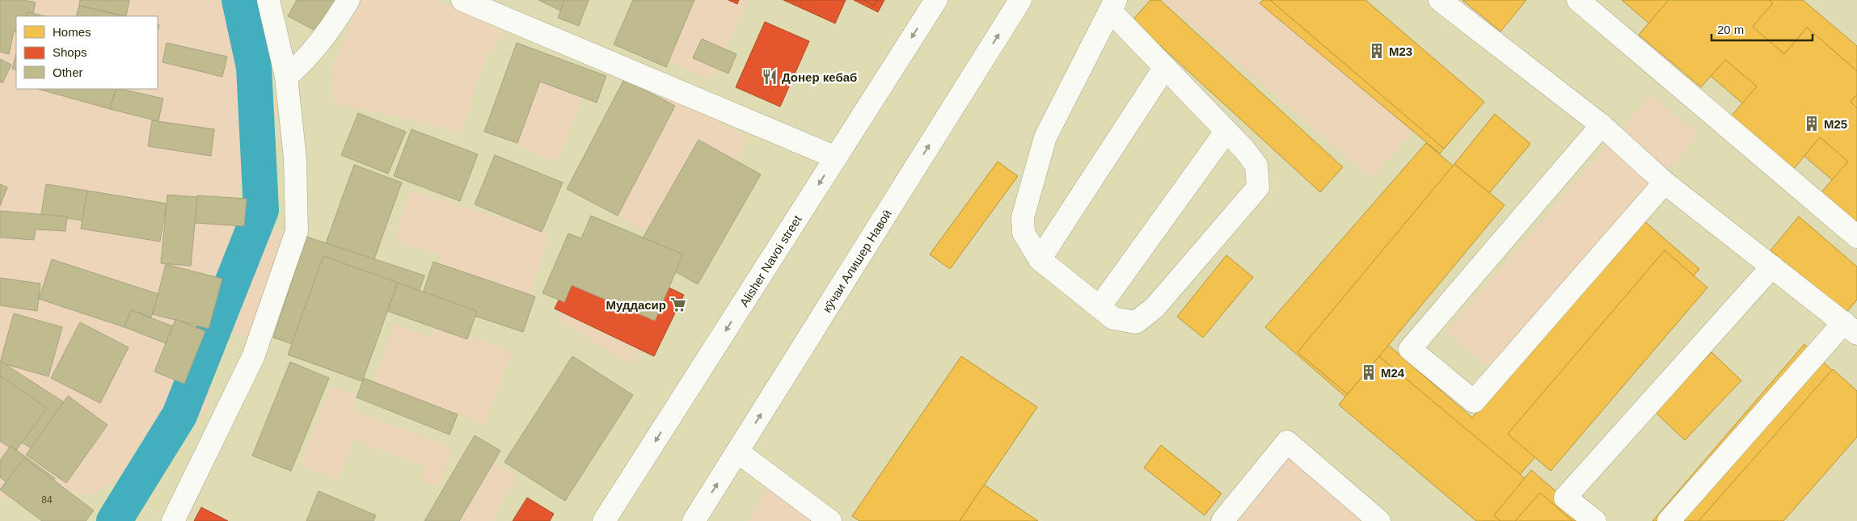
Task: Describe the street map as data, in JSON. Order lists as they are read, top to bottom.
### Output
{
  "streets": {
    "street": ["Alisher Navoi street", "кӯчаи Алишер Навоӣ"]
  },
  "one_way": ["Alisher Navoi street"],
  "places": {
    "building": ["М23", "М25", "М24"],
    "restaurant": ["Донер кебаб"],
    "supermarket": ["Муддасир"]
  },
  "house_numbers": ["84"],
  "legend": ["Homes", "Shops", "Other"],
  "scale_bar": "20 m"
}
